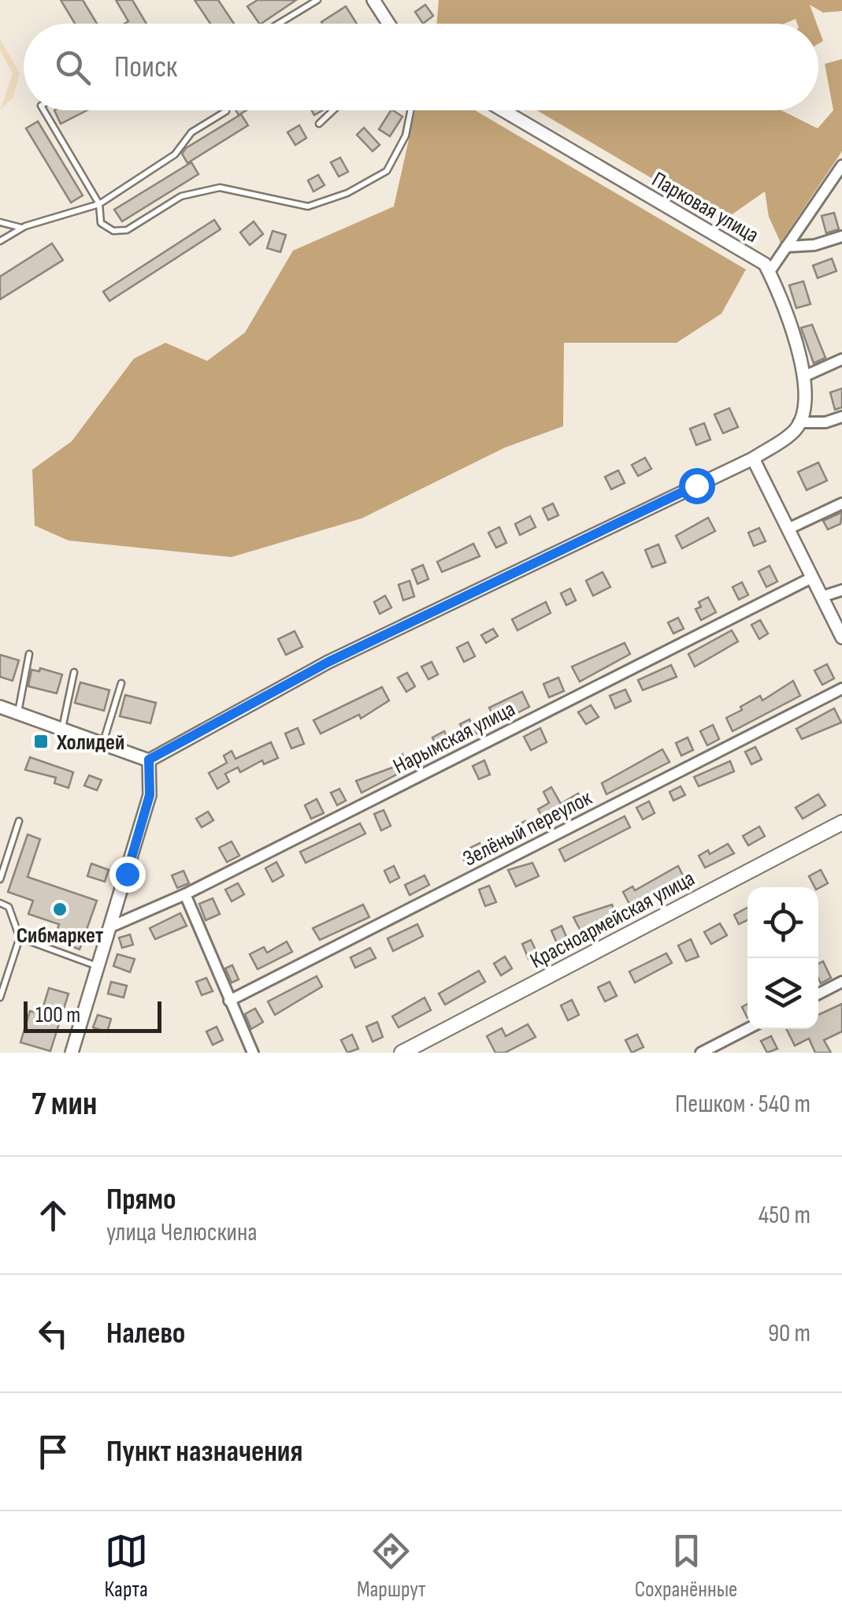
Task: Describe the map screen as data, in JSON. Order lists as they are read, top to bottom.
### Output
{
  "streets": {
    "main road": ["Красноармейская улица"],
    "street": ["Парковая улица", "Нарымская улица", "Зелёный переулок"]
  },
  "places": {
    "transit": ["Холидей"],
    "other": ["Сибмаркет"]
  },
  "scale_bar": "100 m",
  "page": {
    "search": "Поиск",
    "scale": "100 m",
    "heading": ["7 мин", "Пешком · 540 m"],
    "list": [
      ["Прямо", "улица Челюскина", "450 m"],
      ["Налево", "90 m"],
      "Пункт назначения"
    ],
    "nav": ["Карта", "Маршрут", "Сохранённые"]
  }
}
